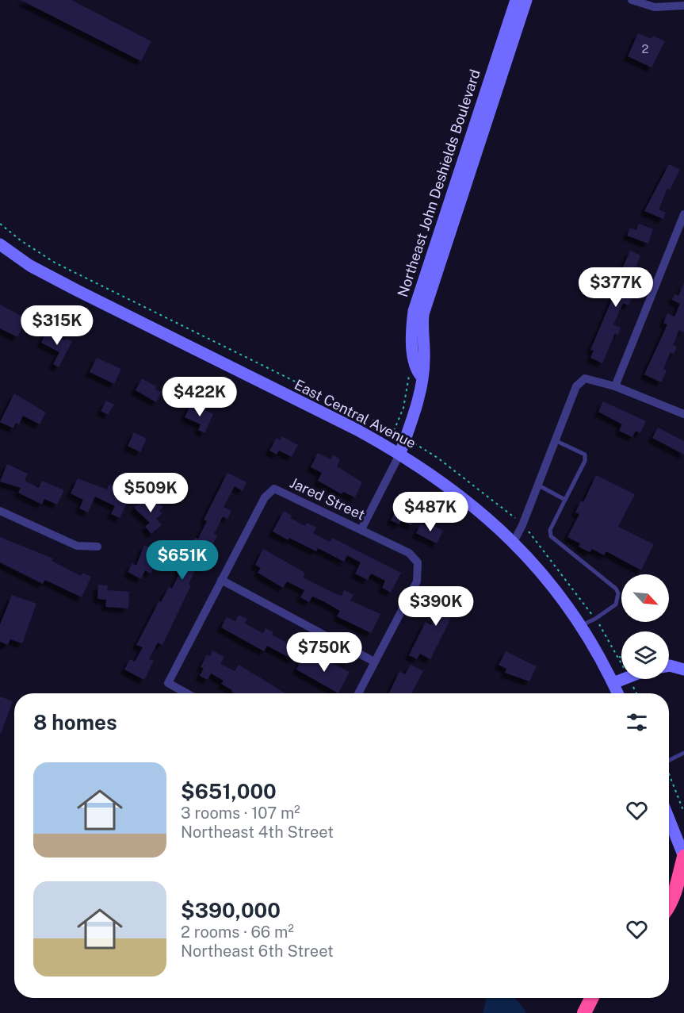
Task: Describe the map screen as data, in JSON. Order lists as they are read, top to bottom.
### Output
{
  "streets": {
    "street": ["Northeast John Deshields Boulevard", "East Central Avenue", "Jared Street"]
  },
  "crossings": [
    ["Northeast John Deshields Boulevard", "East Central Avenue"]
  ],
  "house_numbers": ["2"],
  "north": "bottom right",
  "page": {
    "price": [
      "$377K",
      "$315K",
      "$422K",
      "$509K",
      "$487K",
      "$651K",
      "$390K",
      "$750K"
    ],
    "heading": "8 homes",
    "list": [
      {
        "name": "$651,000",
        "note": "3 rooms · 107 m² · Northeast 4th Street"
      },
      {
        "name": "$390,000",
        "note": "2 rooms · 66 m² · Northeast 6th Street"
      }
    ]
  }
}
